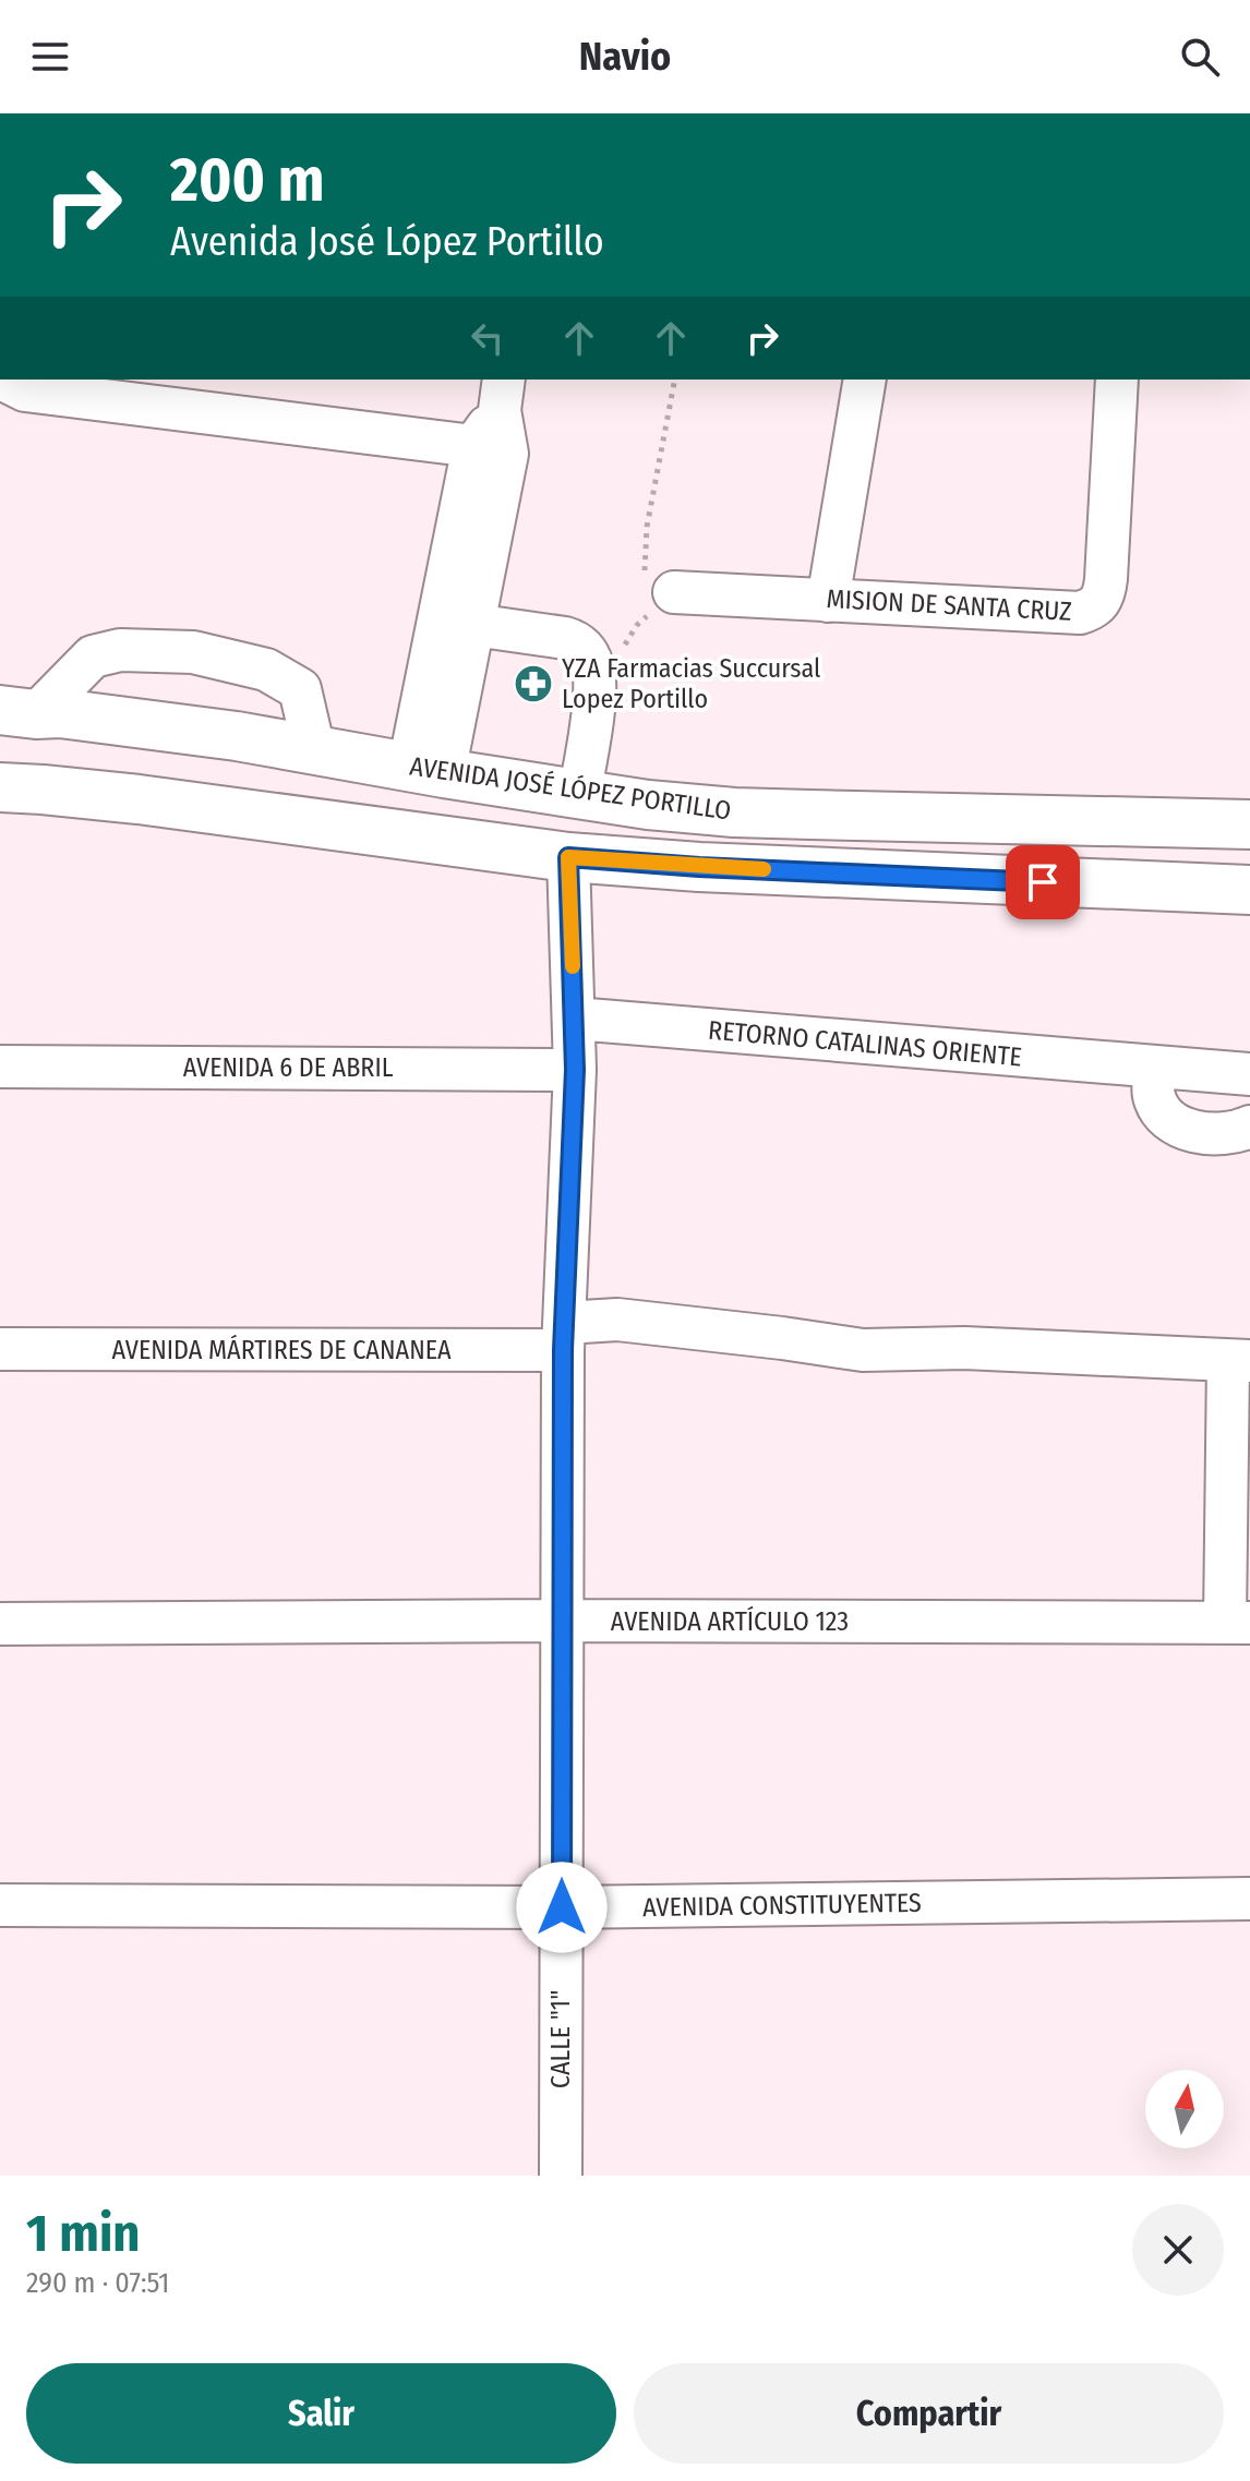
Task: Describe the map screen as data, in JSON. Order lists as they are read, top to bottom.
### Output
{
  "streets": {
    "main road": ["AVENIDA JOSÉ LÓPEZ PORTILLO"],
    "street": [
      "MISION DE SANTA CRUZ",
      "RETORNO CATALINAS ORIENTE",
      "AVENIDA 6 DE ABRIL",
      "AVENIDA MÁRTIRES DE CANANEA",
      "AVENIDA ARTÍCULO 123",
      "AVENIDA CONSTITUYENTES",
      "CALLE \"1\""
    ]
  },
  "crossings": [
    ["RETORNO CATALINAS ORIENTE", "CALLE \"1\""],
    ["AVENIDA 6 DE ABRIL", "CALLE \"1\""],
    ["AVENIDA MÁRTIRES DE CANANEA", "CALLE \"1\""],
    ["AVENIDA ARTÍCULO 123", "CALLE \"1\""],
    ["AVENIDA CONSTITUYENTES", "CALLE \"1\""]
  ],
  "places": {
    "pharmacy": ["YZA Farmacias Succursal Lopez Portillo"]
  },
  "north": "top",
  "page": {
    "header": "Navio",
    "turn": ["200 m", "Avenida José López Portillo"],
    "heading": ["1 min", "290 m · 07:51"],
    "buttons": ["Salir", "Compartir"]
  }
}
